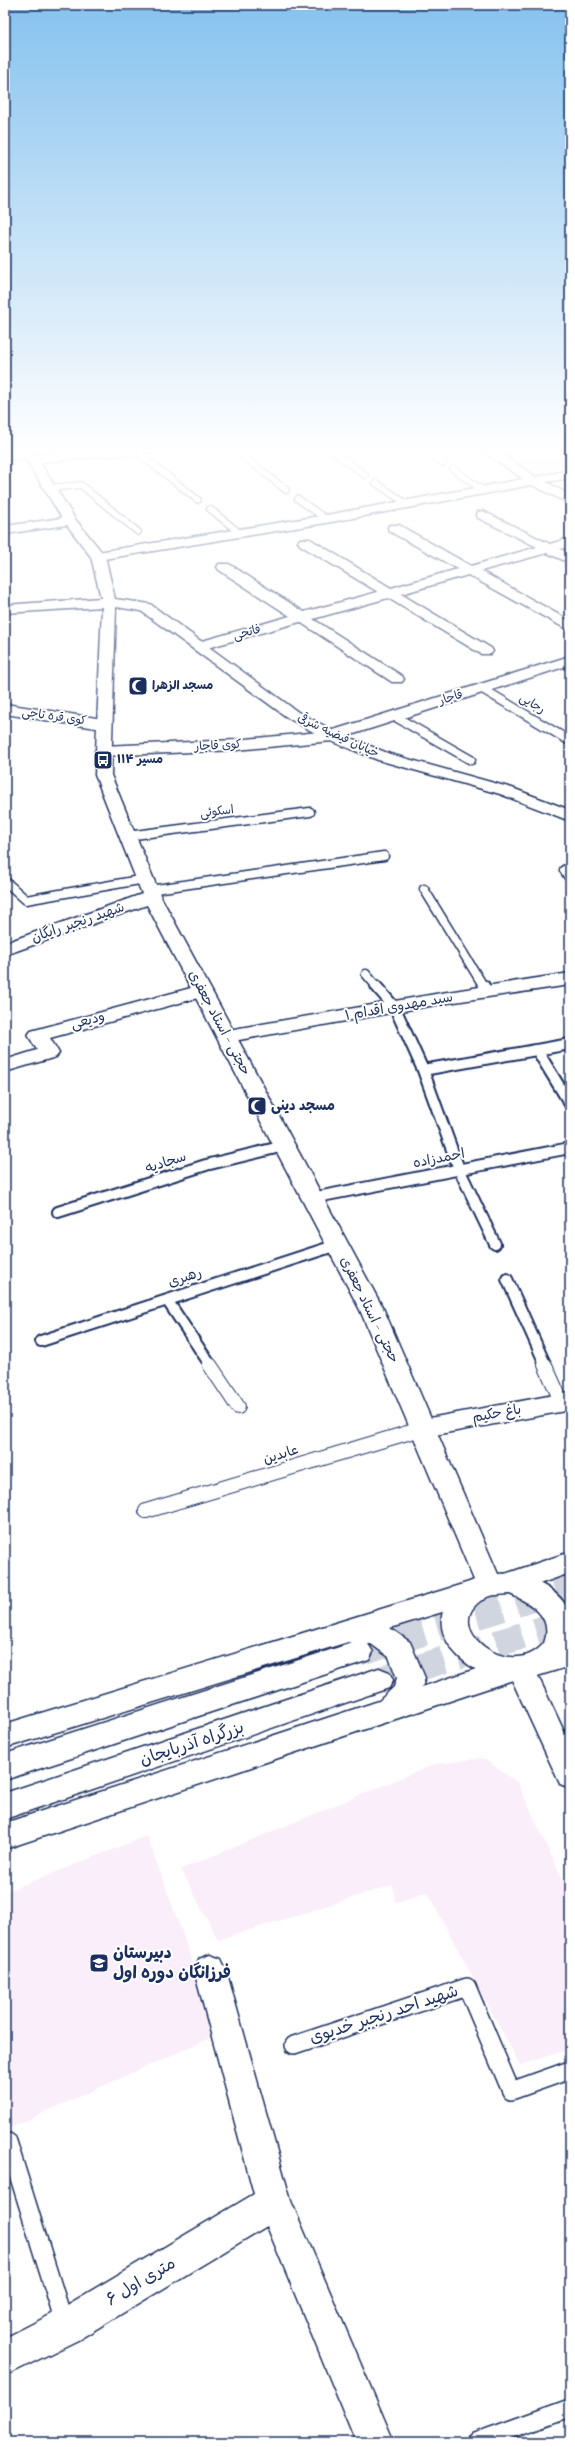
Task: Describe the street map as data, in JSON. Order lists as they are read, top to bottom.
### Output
{
  "streets": {
    "main road": [
      "فاتحی",
      "قاجار",
      "کوی قره تاجی",
      "خیابان فیضیه شرقی",
      "کوی قاجار",
      "شهید رنجبر رایگان",
      "سید مهدوی اقدام ۱",
      "ودیعی",
      "حجتی - استاد جعفری",
      "باغ حکیم",
      "بزرگراه آذربایجان",
      "۶ متری اول"
    ],
    "lane": [
      "رجایی",
      "اسکوئی",
      "احمدزاده",
      "سجادیه",
      "رهبری",
      "عابدین",
      "شهید احد رنجبر خدیوی"
    ]
  },
  "crossings": [
    ["فاتحی", "خیابان فیضیه شرقی"],
    ["قاجار", "رجایی"],
    ["قاجار", "خیابان فیضیه شرقی"],
    ["قاجار", "کوی قاجار"],
    ["کوی قره تاجی", "حجتی - استاد جعفری"],
    ["خیابان فیضیه شرقی", "کوی قاجار"],
    ["خیابان فیضیه شرقی", "حجتی - استاد جعفری"],
    ["کوی قاجار", "حجتی - استاد جعفری"],
    ["اسکوئی", "حجتی - استاد جعفری"],
    ["شهید رنجبر رایگان", "حجتی - استاد جعفری"],
    ["سید مهدوی اقدام ۱", "حجتی - استاد جعفری"],
    ["ودیعی", "حجتی - استاد جعفری"],
    ["حجتی - استاد جعفری", "احمدزاده"],
    ["حجتی - استاد جعفری", "سجادیه"],
    ["حجتی - استاد جعفری", "رهبری"],
    ["حجتی - استاد جعفری", "باغ حکیم"],
    ["حجتی - استاد جعفری", "عابدین"],
    ["باغ حکیم", "عابدین"]
  ],
  "places": {
    "mosque": ["مسجد الزهرا", "مسجد دینی"],
    "bus stop": ["مسیر ۱۱۴"],
    "school or university": ["دبیرستان فرزانگان دوره اول"]
  }
}
